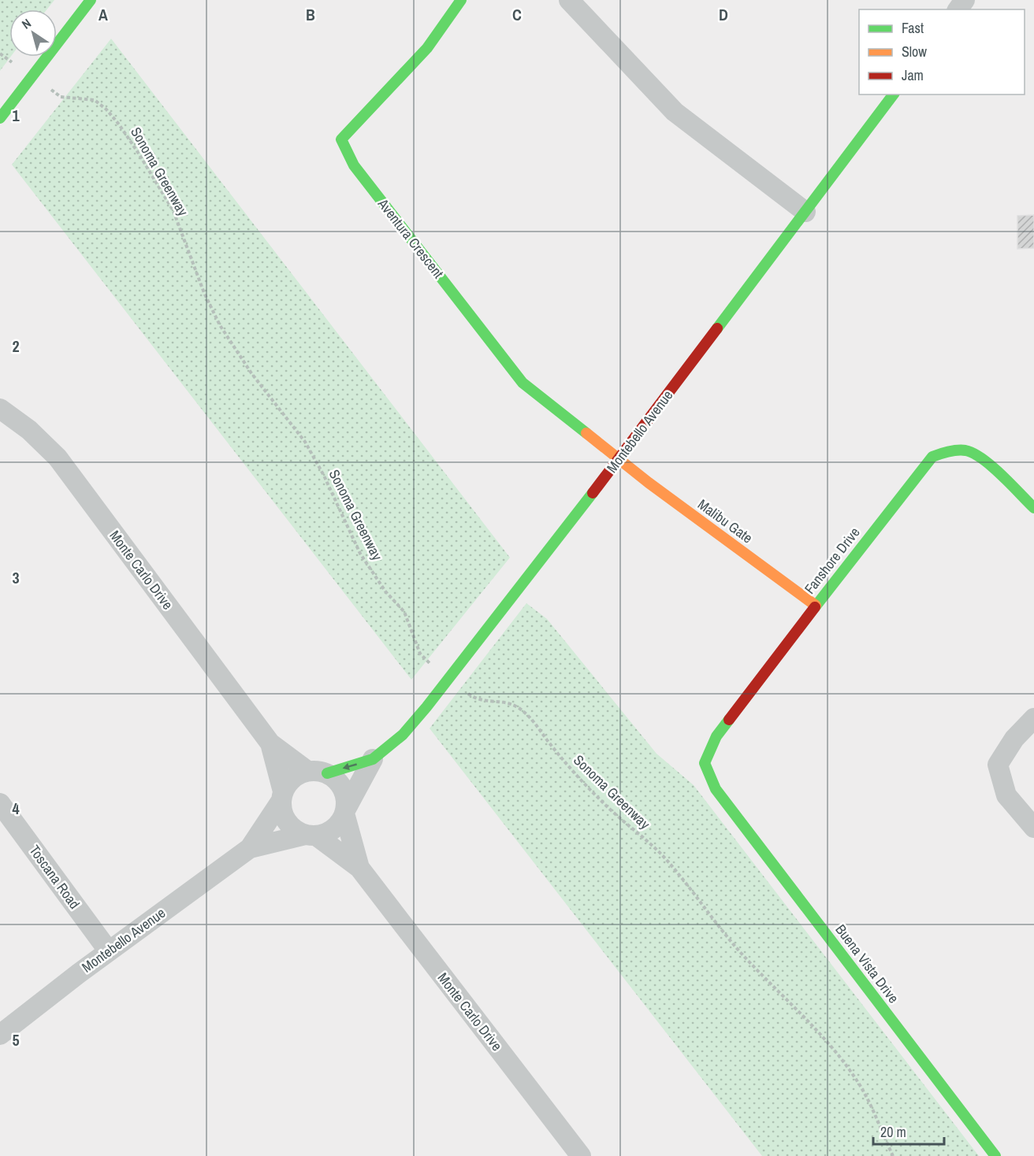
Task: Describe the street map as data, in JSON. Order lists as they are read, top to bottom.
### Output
{
  "streets": {
    "street": [
      "Aventura Crescent",
      "Montebello Avenue",
      "Malibu Gate",
      "Fanshore Drive",
      "Monte Carlo Drive",
      "Toscana Road",
      "Buena Vista Drive"
    ],
    "path": ["Sonoma Greenway"]
  },
  "crossings": [
    ["Sonoma Greenway", "Montebello Avenue"],
    ["Aventura Crescent", "Montebello Avenue"],
    ["Aventura Crescent", "Malibu Gate"],
    ["Montebello Avenue", "Malibu Gate"],
    ["Montebello Avenue", "Monte Carlo Drive"],
    ["Montebello Avenue", "Toscana Road"],
    ["Malibu Gate", "Fanshore Drive"],
    ["Fanshore Drive", "Buena Vista Drive"]
  ],
  "legend": ["Fast", "Slow", "Jam"],
  "scale_bar": "20 m",
  "north": "top left",
  "grid": {
    "columns": [
      "A",
      "B",
      "C",
      "D"
    ],
    "rows": [
      "1",
      "2",
      "3",
      "4",
      "5"
    ]
  }
}
